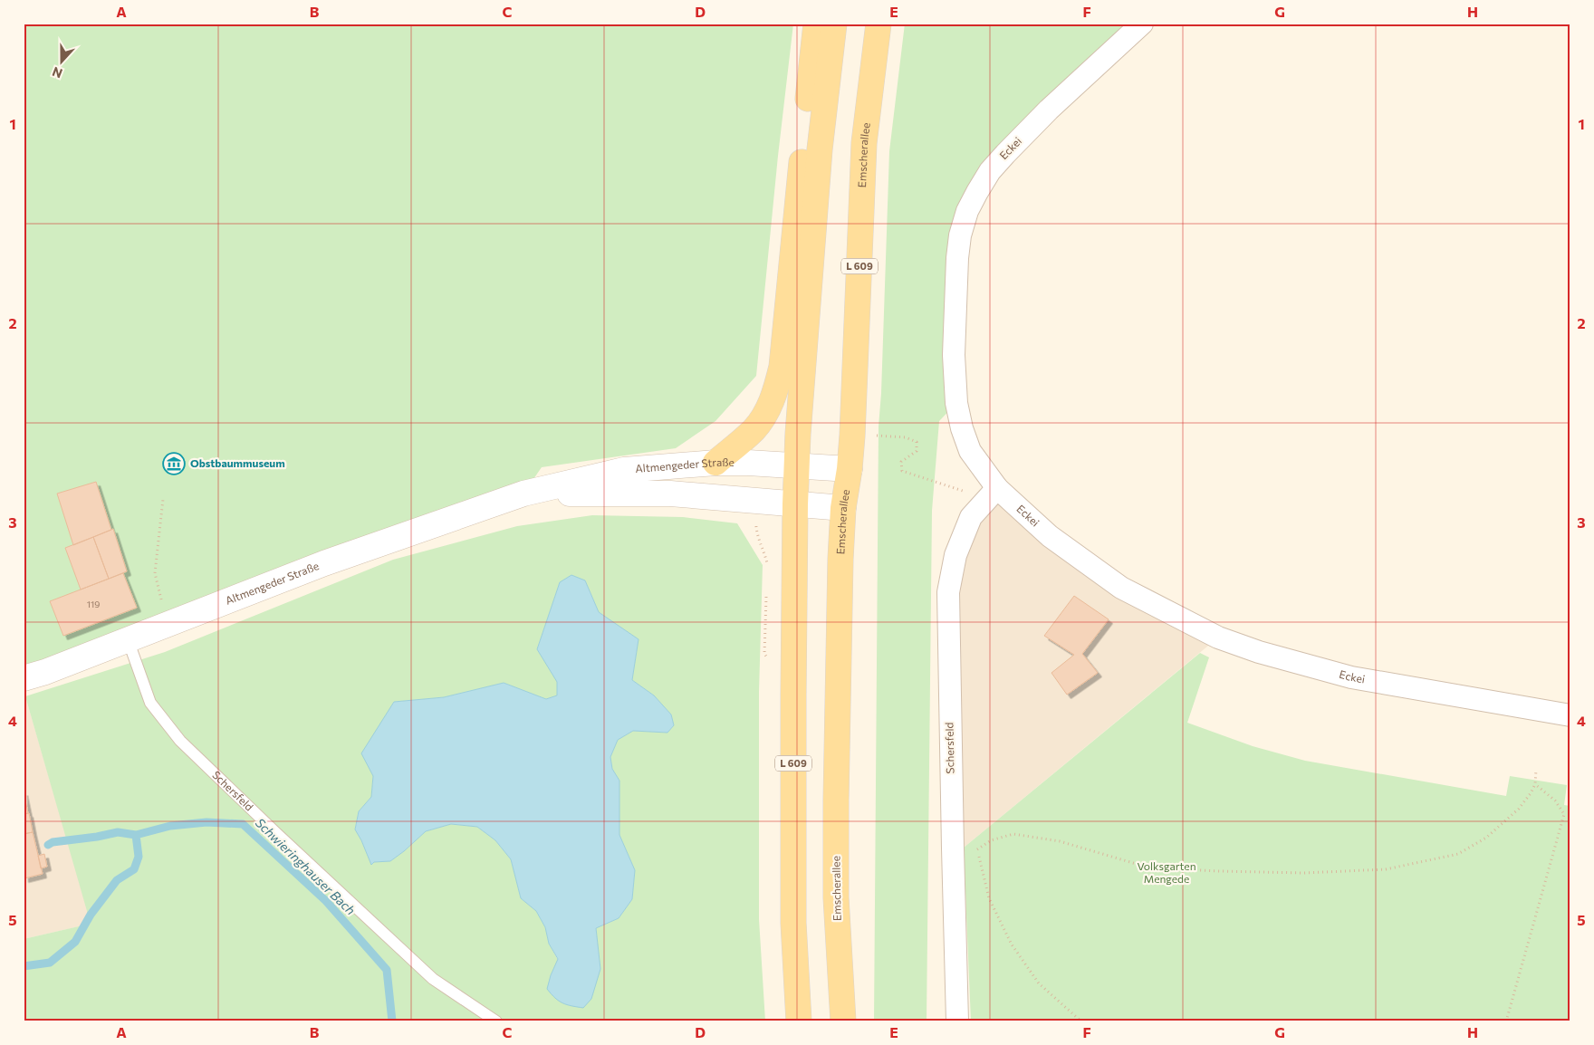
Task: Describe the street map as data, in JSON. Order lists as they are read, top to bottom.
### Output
{
  "streets": {
    "main road": ["Emscherallee", "L 609"],
    "street": ["Eckei", "Altmengeder Straße", "Schersfeld"]
  },
  "crossings": [
    ["Eckei", "Schersfeld"],
    ["Emscherallee", "Altmengeder Straße"],
    ["L 609", "Altmengeder Straße"],
    ["Altmengeder Straße", "Schersfeld"]
  ],
  "water": ["Schwieringhauser Bach"],
  "parks": ["Volksgarten Mengede"],
  "places": {
    "museum": ["Obstbaummuseum"]
  },
  "house_numbers": ["119"],
  "north": "bottom",
  "grid": {
    "columns": [
      "A",
      "B",
      "C",
      "D",
      "E",
      "F",
      "G",
      "H"
    ],
    "rows": [
      "1",
      "2",
      "3",
      "4",
      "5"
    ]
  }
}
